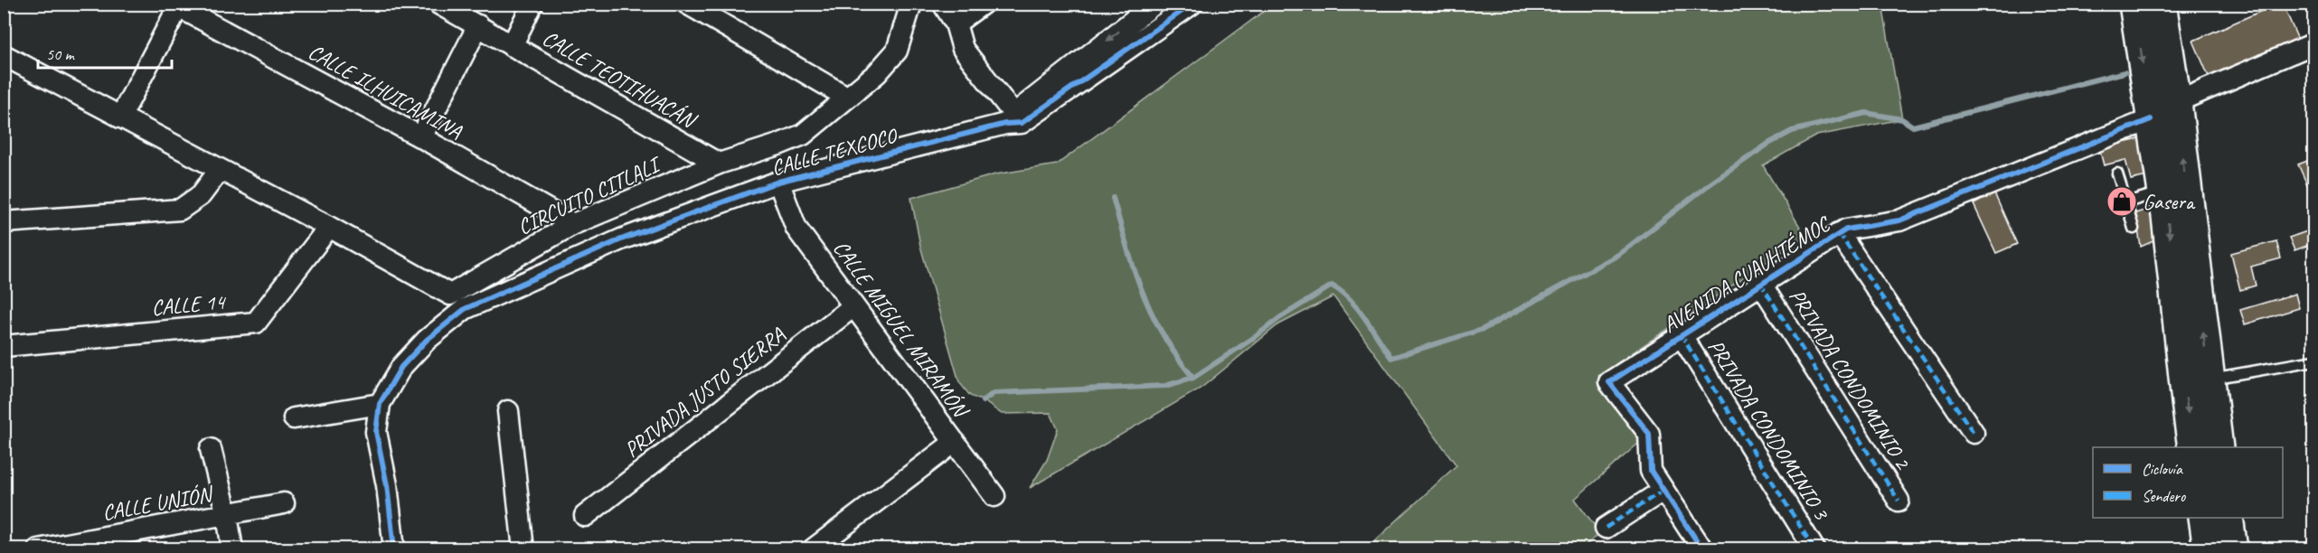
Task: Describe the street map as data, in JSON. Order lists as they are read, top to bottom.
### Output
{
  "streets": {
    "street": [
      "CALLE TEOTIHUACÁN",
      "CALLE ILHUICAMINA",
      "CALLE TEXCOCO",
      "CIRCUITO CITLALI",
      "AVENIDA CUAUHTÉMOC",
      "CALLE 14",
      "CALLE MIGUEL MIRAMÓN",
      "PRIVADA CONDOMINIO 2",
      "PRIVADA JUSTO SIERRA",
      "PRIVADA CONDOMINIO 3",
      "CALLE UNIÓN"
    ]
  },
  "crossings": [
    ["CALLE TEOTIHUACÁN", "CIRCUITO CITLALI"],
    ["CALLE ILHUICAMINA", "CIRCUITO CITLALI"],
    ["CALLE TEXCOCO", "CALLE MIGUEL MIRAMÓN"],
    ["CIRCUITO CITLALI", "CALLE 14"],
    ["AVENIDA CUAUHTÉMOC", "PRIVADA CONDOMINIO 2"],
    ["AVENIDA CUAUHTÉMOC", "PRIVADA CONDOMINIO 3"],
    ["CALLE MIGUEL MIRAMÓN", "PRIVADA JUSTO SIERRA"]
  ],
  "places": {
    "shop": ["Gasera"]
  },
  "legend": ["Ciclovía", "Sendero"],
  "scale_bar": "50 m"
}
